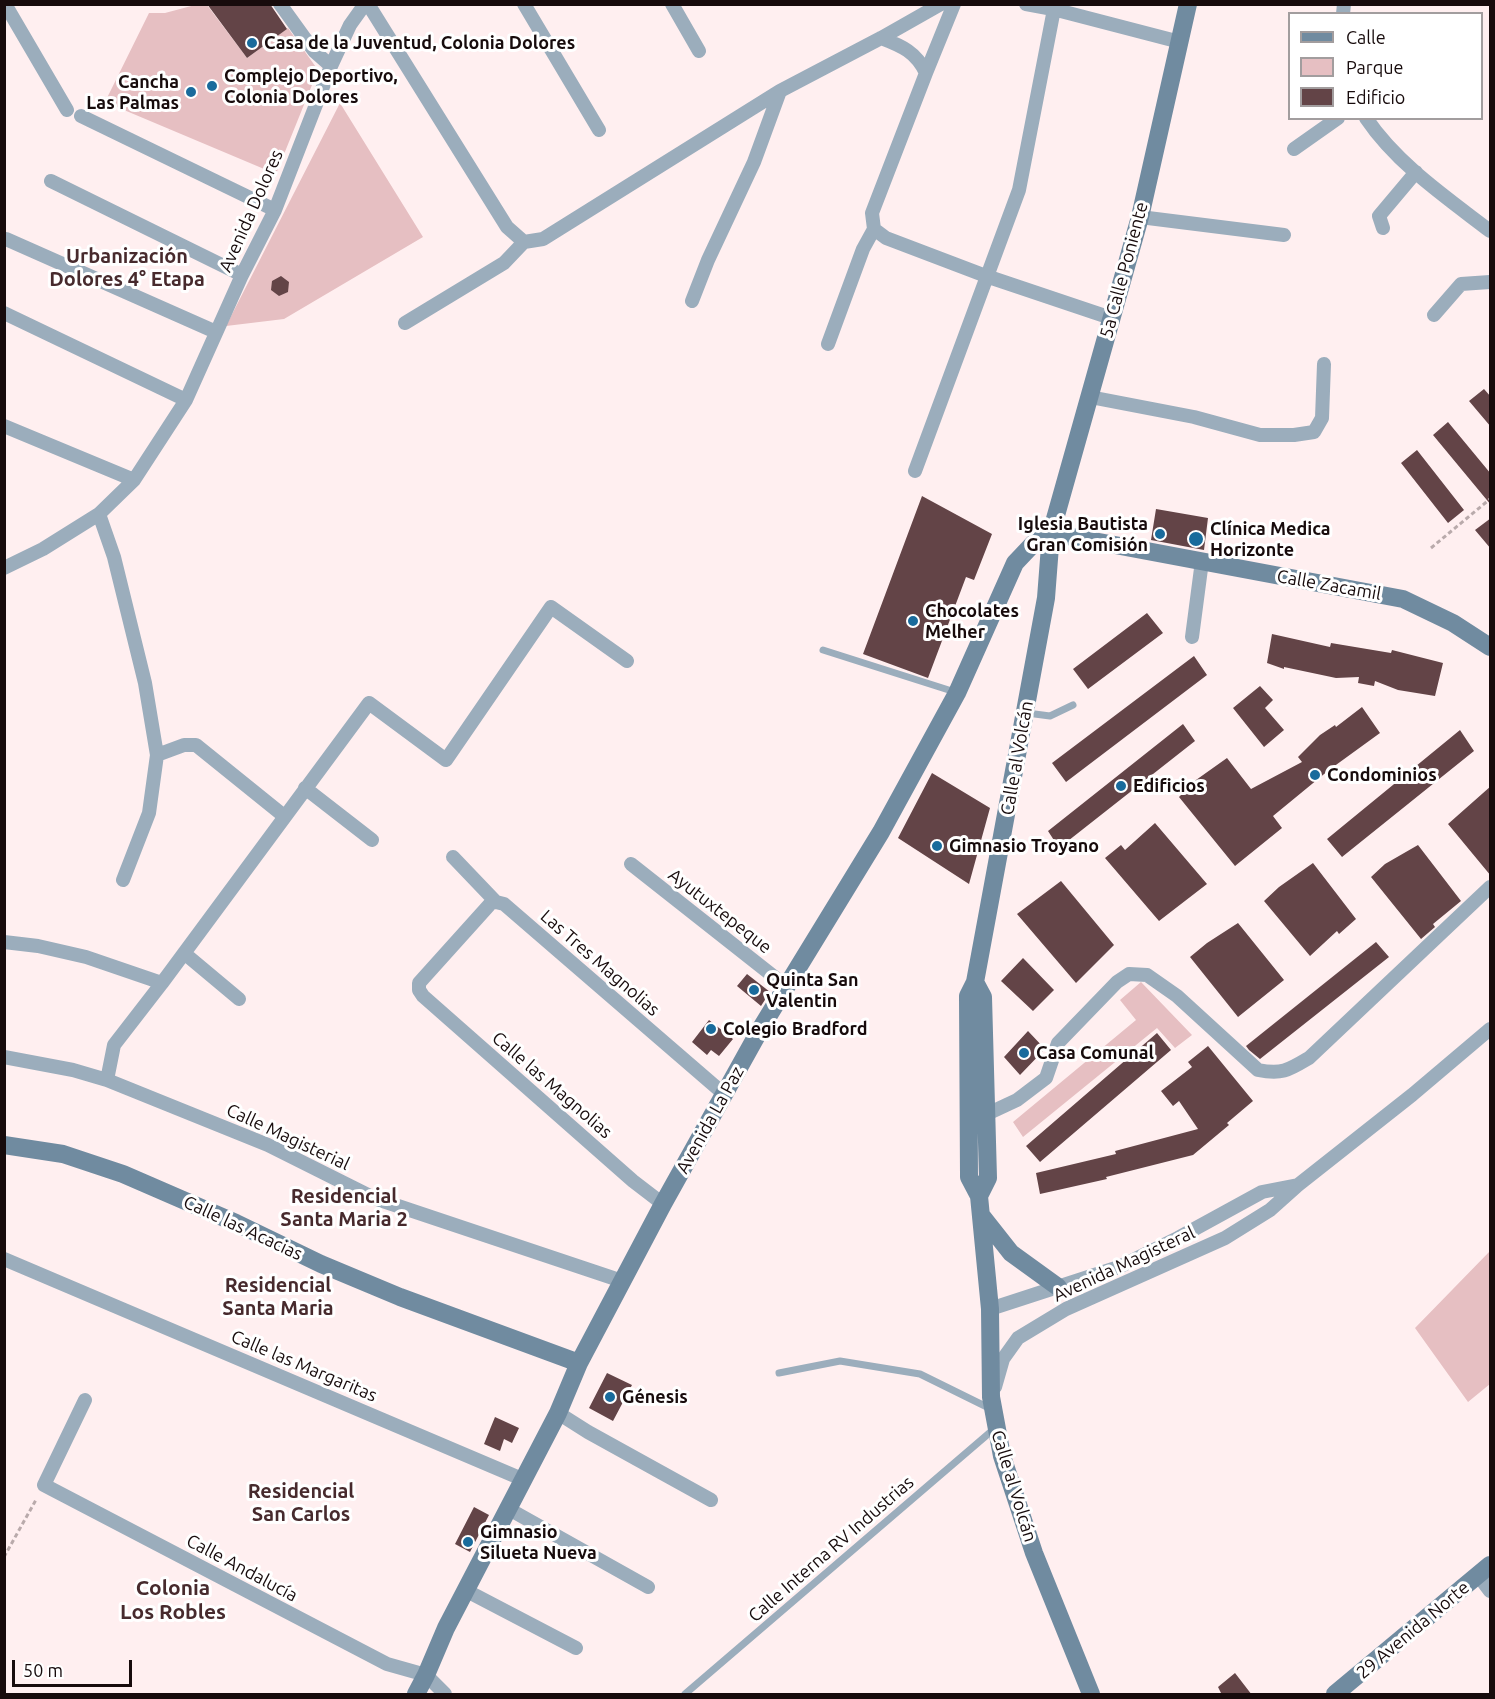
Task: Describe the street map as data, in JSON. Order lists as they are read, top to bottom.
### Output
{
  "streets": {
    "street": [
      "Avenida Dolores",
      "5a Calle Poniente",
      "Calle Zacamil",
      "Calle al Volcán",
      "Ayutuxtepeque",
      "Las Tres Magnolias",
      "Calle las Magnolias",
      "Avenida La Paz",
      "Calle Magisterial",
      "Calle las Acacias",
      "Avenida Magisteral",
      "Calle las Margaritas",
      "Calle Andalucía",
      "29 Avenida Norte"
    ],
    "lane": ["Calle Interna RV Industrias"]
  },
  "crossings": [
    ["5a Calle Poniente", "Calle Zacamil"],
    ["5a Calle Poniente", "Calle al Volcán"],
    ["5a Calle Poniente", "Avenida La Paz"],
    ["Calle Zacamil", "Calle al Volcán"],
    ["Calle Zacamil", "Avenida La Paz"],
    ["Calle al Volcán", "Avenida La Paz"],
    ["Calle al Volcán", "Avenida Magisteral"],
    ["Calle al Volcán", "Calle Interna RV Industrias"],
    ["Ayutuxtepeque", "Avenida La Paz"],
    ["Las Tres Magnolias", "Calle las Magnolias"],
    ["Las Tres Magnolias", "Avenida La Paz"],
    ["Calle las Magnolias", "Avenida La Paz"],
    ["Avenida La Paz", "Calle Magisterial"],
    ["Avenida La Paz", "Calle las Acacias"],
    ["Avenida La Paz", "Calle las Margaritas"],
    ["Avenida La Paz", "Calle Andalucía"],
    ["Avenida Magisteral", "Calle Interna RV Industrias"]
  ],
  "districts": [
    "Urbanización Dolores 4° Etapa",
    "Residencial Santa Maria 2",
    "Residencial Santa Maria",
    "Residencial San Carlos",
    "Colonia Los Robles"
  ],
  "places": [
    "Casa de la Juventud, Colonia Dolores",
    "Complejo Deportivo, Colonia Dolores",
    "Cancha Las Palmas",
    "Iglesia Bautista Gran Comisión",
    "Clínica Medica Horizonte",
    "Chocolates Melher",
    "Condominios",
    "Edificios",
    "Gimnasio Troyano",
    "Quinta San Valentin",
    "Colegio Bradford",
    "Casa Comunal",
    "Génesis",
    "Gimnasio Silueta Nueva"
  ],
  "legend": ["Calle", "Parque", "Edificio"],
  "scale_bar": "50 m"
}
